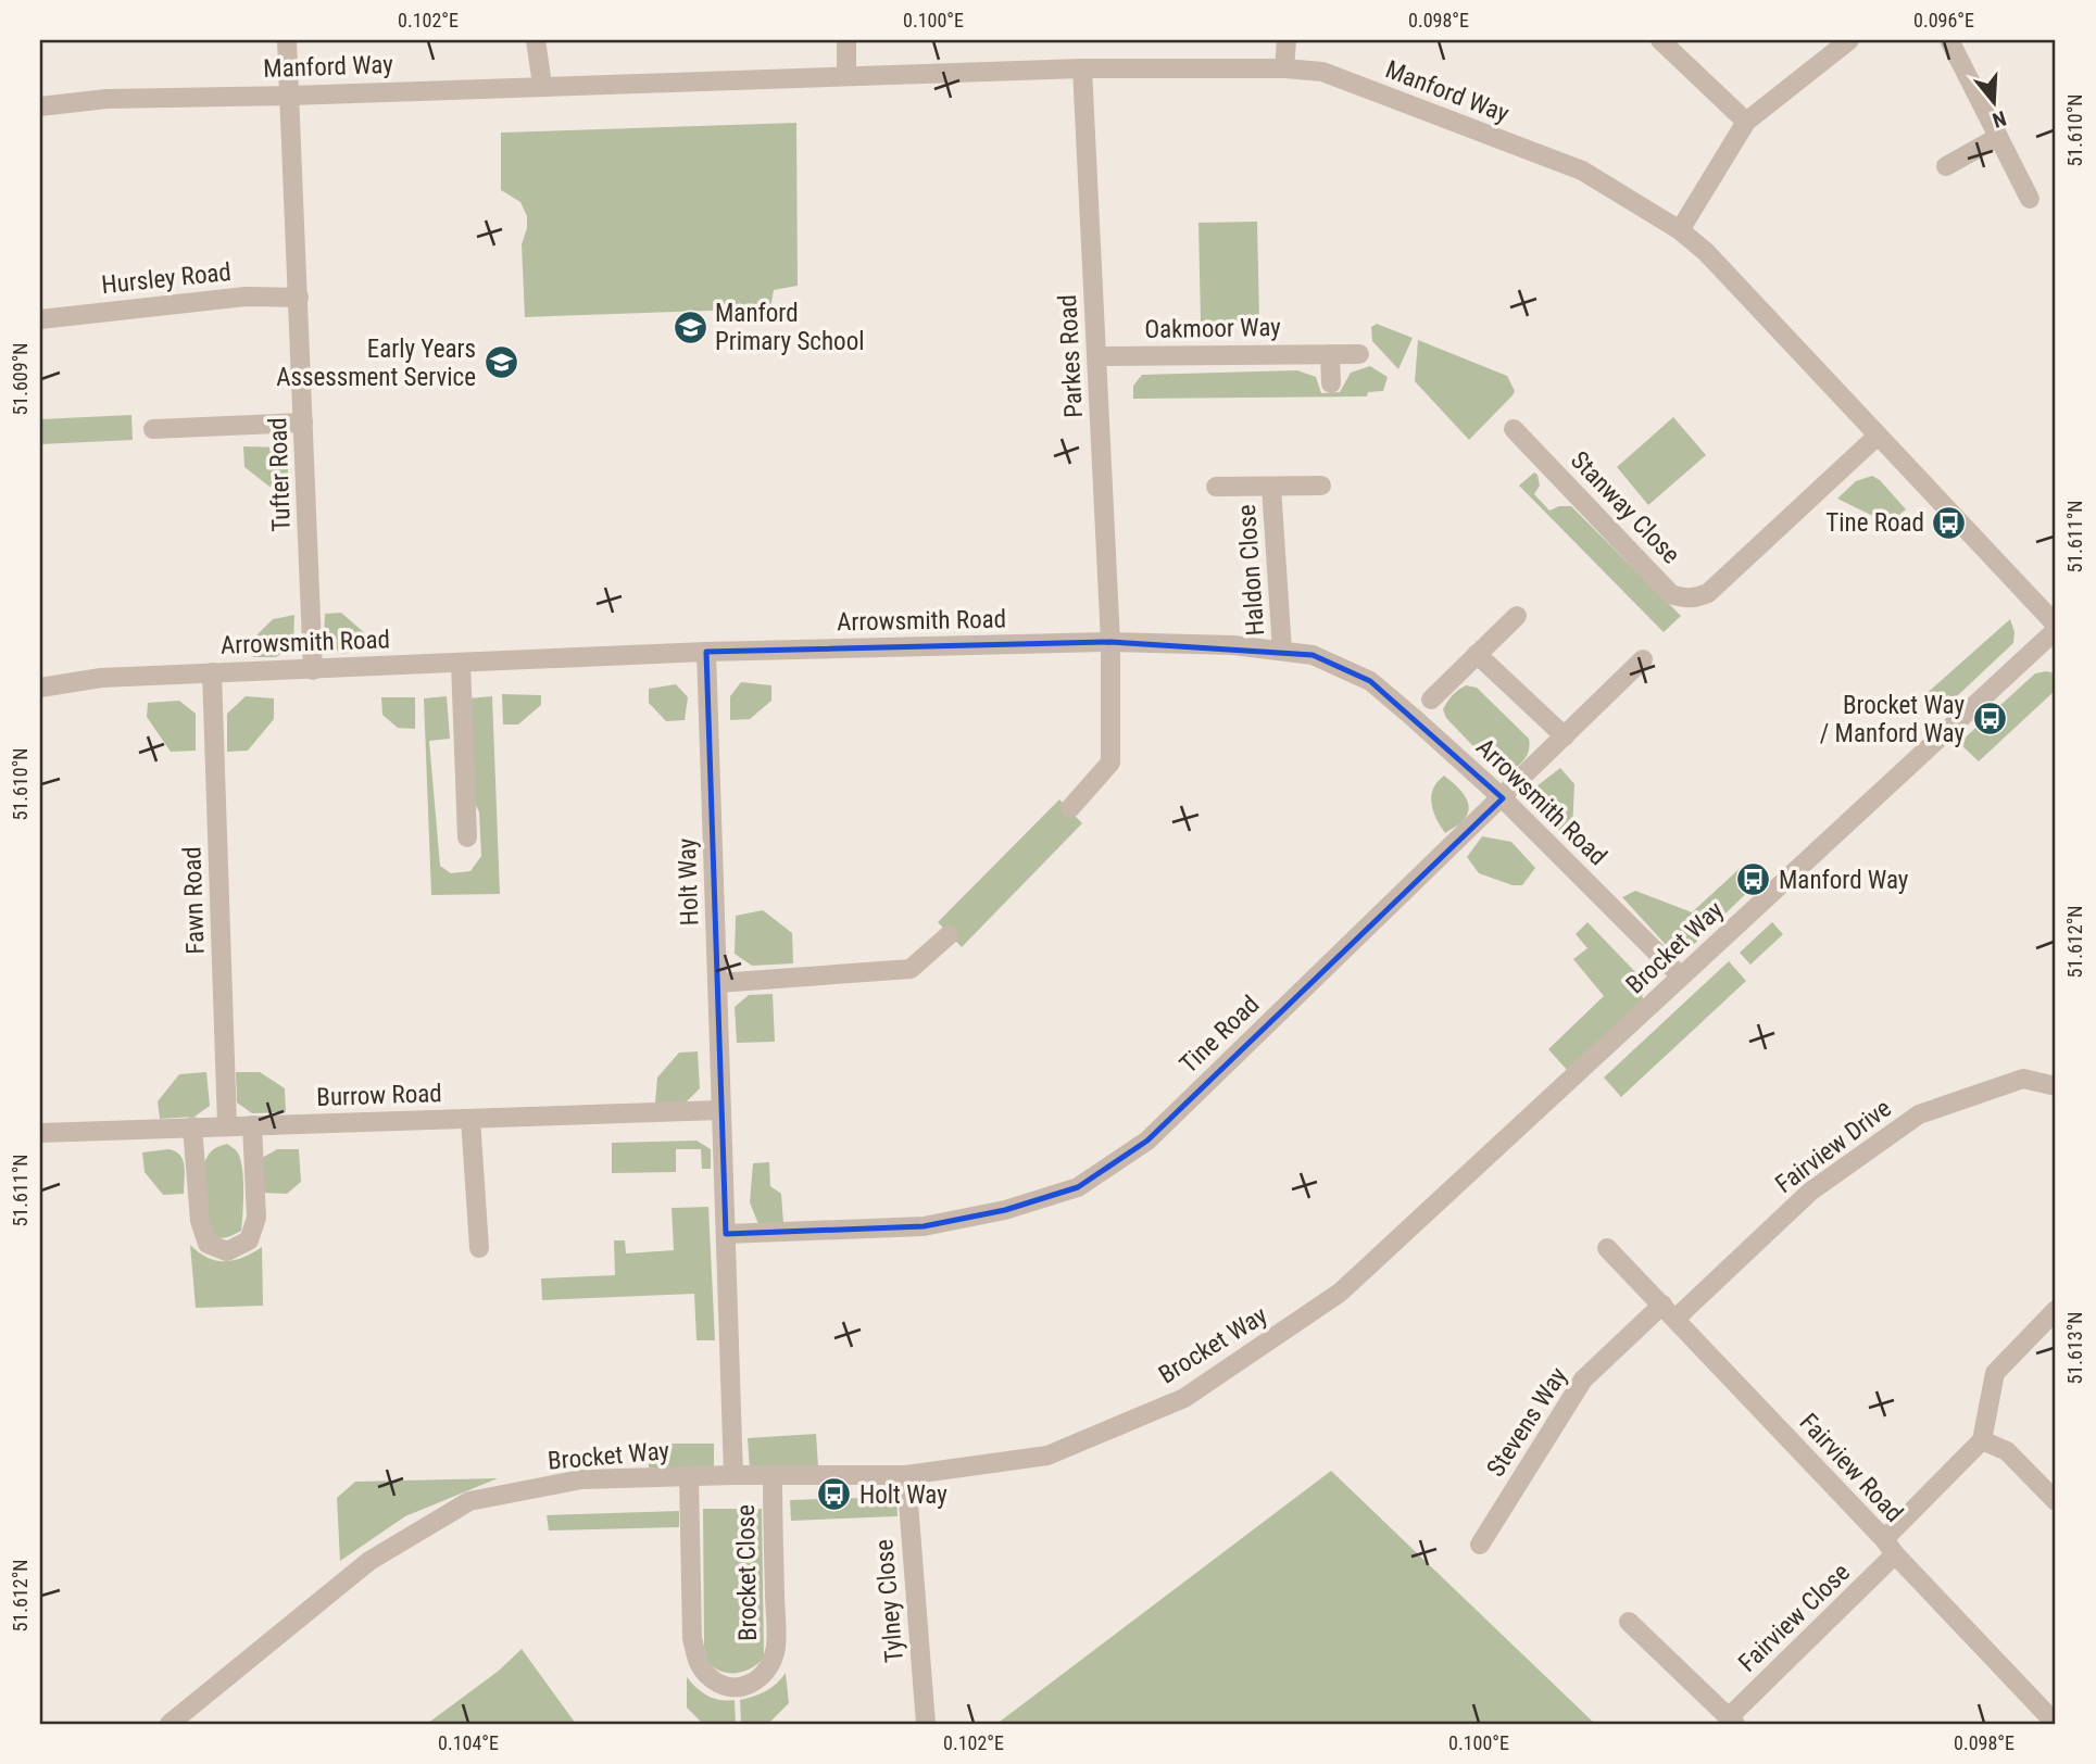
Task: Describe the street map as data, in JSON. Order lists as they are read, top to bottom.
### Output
{
  "streets": {
    "street": [
      "Manford Way",
      "Hursley Road",
      "Oakmoor Way",
      "Parkes Road",
      "Tufter Road",
      "Stanway Close",
      "Haldon Close",
      "Arrowsmith Road",
      "Holt Way",
      "Fawn Road",
      "Brocket Way",
      "Tine Road",
      "Burrow Road",
      "Fairview Drive",
      "Stevens Way",
      "Fairview Road",
      "Brocket Close",
      "Tylney Close",
      "Fairview Close"
    ]
  },
  "crossings": [
    ["Manford Way", "Parkes Road"],
    ["Manford Way", "Tufter Road"],
    ["Manford Way", "Stanway Close"],
    ["Manford Way", "Brocket Way"],
    ["Hursley Road", "Tufter Road"],
    ["Oakmoor Way", "Parkes Road"],
    ["Parkes Road", "Arrowsmith Road"],
    ["Tufter Road", "Arrowsmith Road"],
    ["Haldon Close", "Arrowsmith Road"],
    ["Arrowsmith Road", "Holt Way"],
    ["Arrowsmith Road", "Fawn Road"],
    ["Arrowsmith Road", "Brocket Way"],
    ["Arrowsmith Road", "Tine Road"],
    ["Holt Way", "Brocket Way"],
    ["Holt Way", "Tine Road"],
    ["Holt Way", "Burrow Road"],
    ["Fawn Road", "Burrow Road"],
    ["Brocket Way", "Brocket Close"],
    ["Brocket Way", "Tylney Close"],
    ["Fairview Drive", "Fairview Road"],
    ["Stevens Way", "Fairview Road"],
    ["Fairview Road", "Fairview Close"]
  ],
  "places": {
    "school or university": ["Manford Primary School", "Early Years Assessment Service"],
    "bus stop": [
      "Tine Road",
      "Brocket Way / Manford Way",
      "Manford Way",
      "Holt Way"
    ]
  },
  "north": "bottom",
  "coordinates": [
    "0.102°E",
    "0.100°E",
    "0.098°E",
    "0.096°E",
    "51.610°N",
    "51.609°N",
    "51.611°N",
    "51.612°N",
    "51.613°N",
    "0.104°E"
  ]
}
